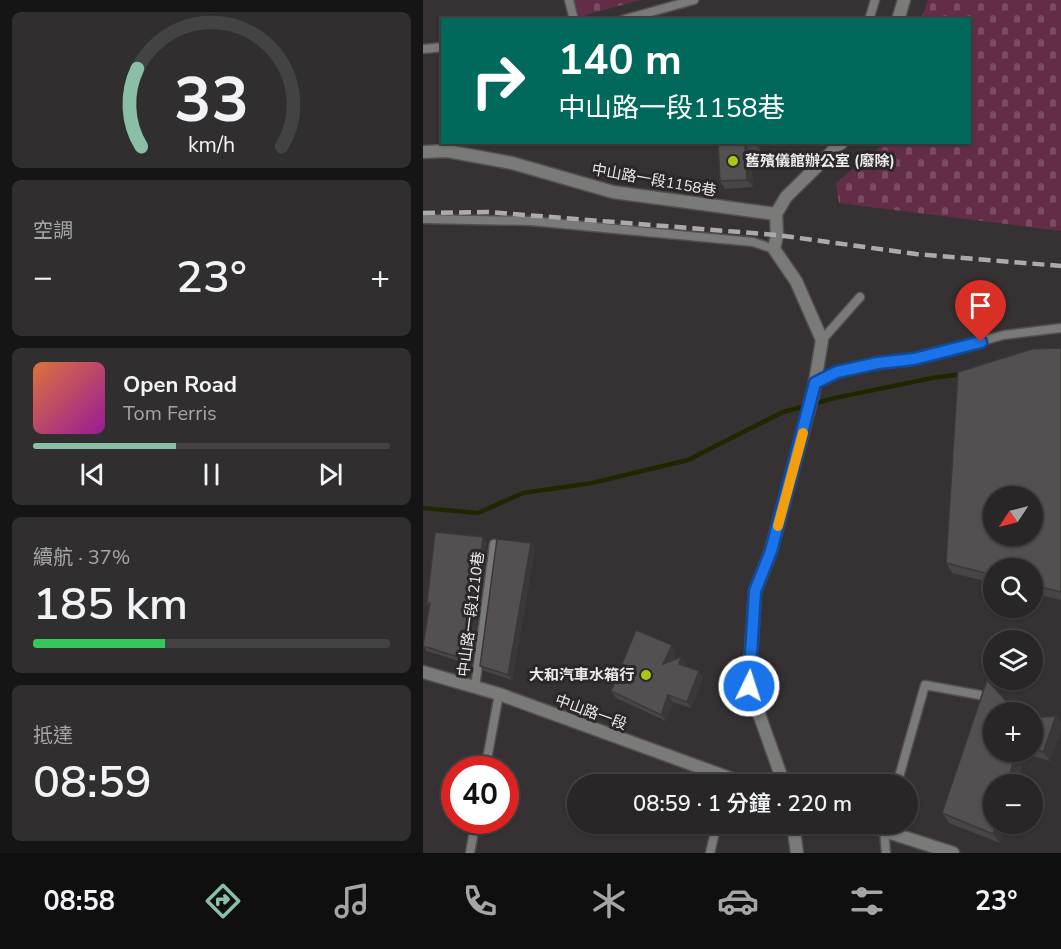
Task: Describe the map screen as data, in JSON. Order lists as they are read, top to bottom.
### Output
{
  "streets": {
    "street": ["中山路一段1158巷", "中山路一段"],
    "lane": ["中山路一段1210巷"]
  },
  "crossings": [
    ["中山路一段1210巷", "中山路一段"]
  ],
  "places": ["舊殯儀館辦公室 (廢除)", "大和汽車水箱行"],
  "north": "bottom left",
  "page": {
    "turn": ["140 m", "中山路一段1158巷"],
    "tile": [
      "空調",
      ["續航 · 37%", "185 km"],
      ["抵達", "08:59"]
    ],
    "heat": ["−", "23°", "+"],
    "song": ["Open Road", "Tom Ferris"],
    "map_buttons": ["+", "−"],
    "limit": "40",
    "trip": "08:59 · 1 分鐘 · 220 m",
    "tabs": ["08:58", "23°"],
    "gauge": ["33", "km/h"]
  }
}
